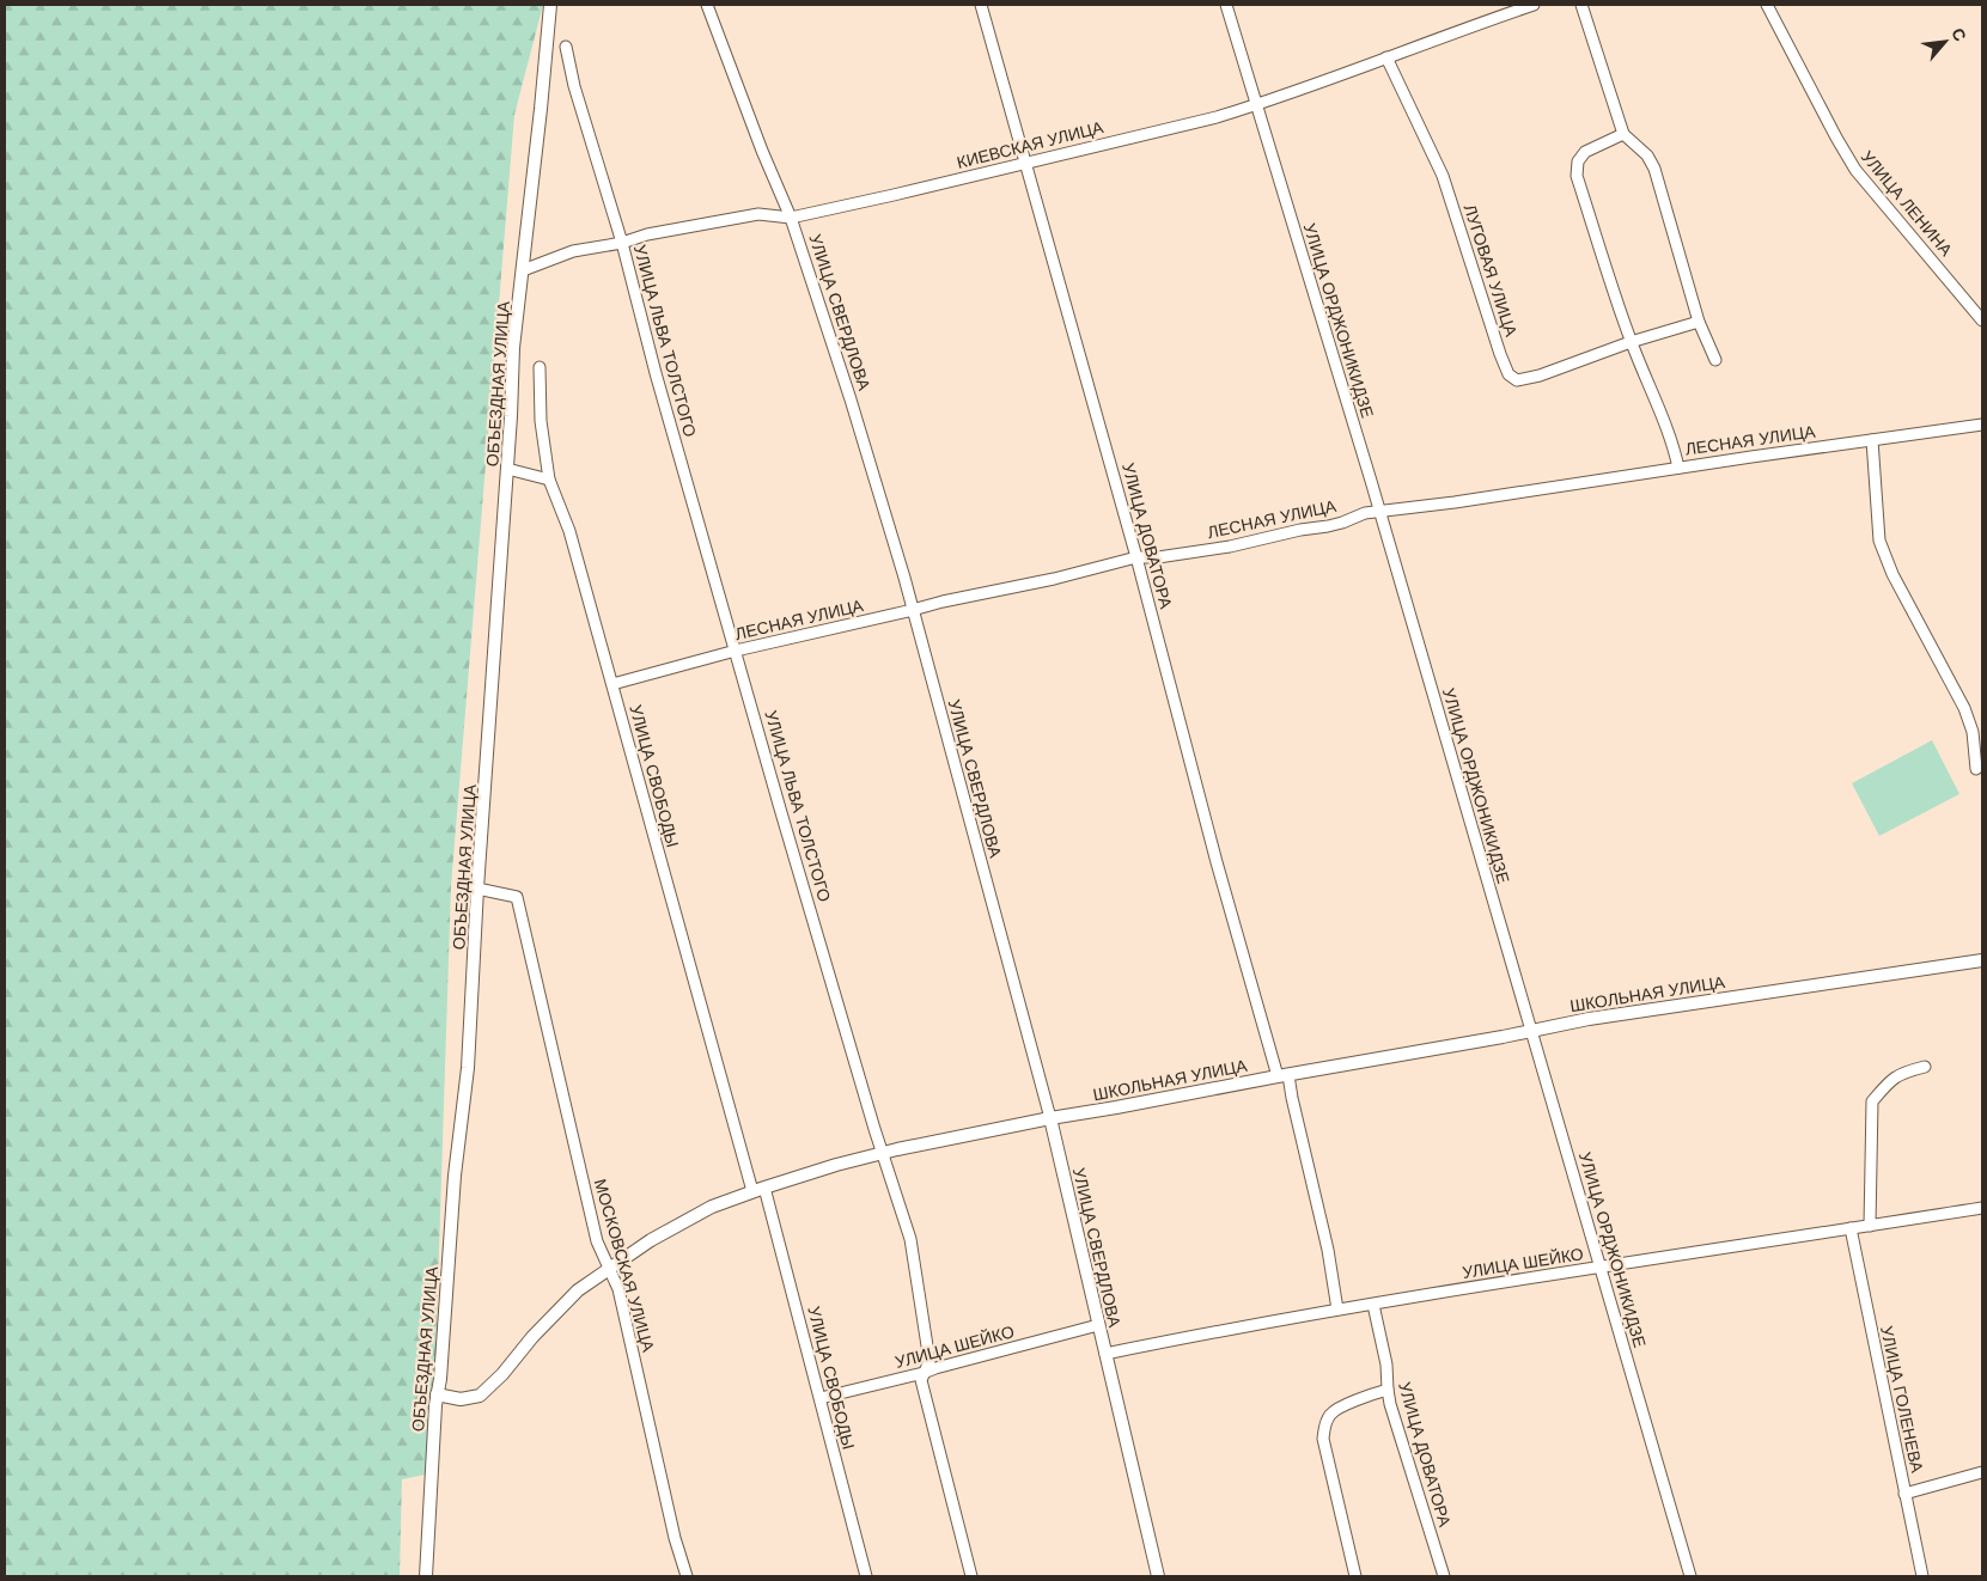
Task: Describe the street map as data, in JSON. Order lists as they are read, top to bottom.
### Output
{
  "streets": {
    "street": [
      "КИЕВСКАЯ УЛИЦА",
      "УЛИЦА ЛЕНИНА",
      "ЛУГОВАЯ УЛИЦА",
      "УЛИЦА СВЕРДЛОВА",
      "УЛИЦА ОРДЖОНИКИДЗЕ",
      "УЛИЦА ЛЬВА ТОЛСТОГО",
      "ОБЪЕЗДНАЯ УЛИЦА",
      "ЛЕСНАЯ УЛИЦА",
      "УЛИЦА ДОВАТОРА",
      "УЛИЦА СВОБОДЫ",
      "ШКОЛЬНАЯ УЛИЦА",
      "УЛИЦА ШЕЙКО",
      "МОСКОВСКАЯ УЛИЦА",
      "УЛИЦА ГОЛЕНЕВА"
    ]
  },
  "crossings": [
    ["КИЕВСКАЯ УЛИЦА", "ЛУГОВАЯ УЛИЦА"],
    ["КИЕВСКАЯ УЛИЦА", "УЛИЦА СВЕРДЛОВА"],
    ["КИЕВСКАЯ УЛИЦА", "УЛИЦА ОРДЖОНИКИДЗЕ"],
    ["КИЕВСКАЯ УЛИЦА", "УЛИЦА ЛЬВА ТОЛСТОГО"],
    ["КИЕВСКАЯ УЛИЦА", "ОБЪЕЗДНАЯ УЛИЦА"],
    ["КИЕВСКАЯ УЛИЦА", "УЛИЦА ДОВАТОРА"],
    ["УЛИЦА СВЕРДЛОВА", "ЛЕСНАЯ УЛИЦА"],
    ["УЛИЦА СВЕРДЛОВА", "ШКОЛЬНАЯ УЛИЦА"],
    ["УЛИЦА СВЕРДЛОВА", "УЛИЦА ШЕЙКО"],
    ["УЛИЦА ОРДЖОНИКИДЗЕ", "ЛЕСНАЯ УЛИЦА"],
    ["УЛИЦА ОРДЖОНИКИДЗЕ", "ШКОЛЬНАЯ УЛИЦА"],
    ["УЛИЦА ОРДЖОНИКИДЗЕ", "УЛИЦА ШЕЙКО"],
    ["УЛИЦА ЛЬВА ТОЛСТОГО", "ЛЕСНАЯ УЛИЦА"],
    ["УЛИЦА ЛЬВА ТОЛСТОГО", "ШКОЛЬНАЯ УЛИЦА"],
    ["УЛИЦА ЛЬВА ТОЛСТОГО", "УЛИЦА ШЕЙКО"],
    ["ОБЪЕЗДНАЯ УЛИЦА", "ШКОЛЬНАЯ УЛИЦА"],
    ["ОБЪЕЗДНАЯ УЛИЦА", "МОСКОВСКАЯ УЛИЦА"],
    ["ЛЕСНАЯ УЛИЦА", "УЛИЦА ДОВАТОРА"],
    ["ЛЕСНАЯ УЛИЦА", "УЛИЦА СВОБОДЫ"],
    ["УЛИЦА ДОВАТОРА", "ШКОЛЬНАЯ УЛИЦА"],
    ["УЛИЦА ДОВАТОРА", "УЛИЦА ШЕЙКО"],
    ["УЛИЦА СВОБОДЫ", "ШКОЛЬНАЯ УЛИЦА"],
    ["УЛИЦА СВОБОДЫ", "УЛИЦА ШЕЙКО"],
    ["ШКОЛЬНАЯ УЛИЦА", "МОСКОВСКАЯ УЛИЦА"],
    ["УЛИЦА ШЕЙКО", "УЛИЦА ГОЛЕНЕВА"]
  ],
  "north": "top right"
}
